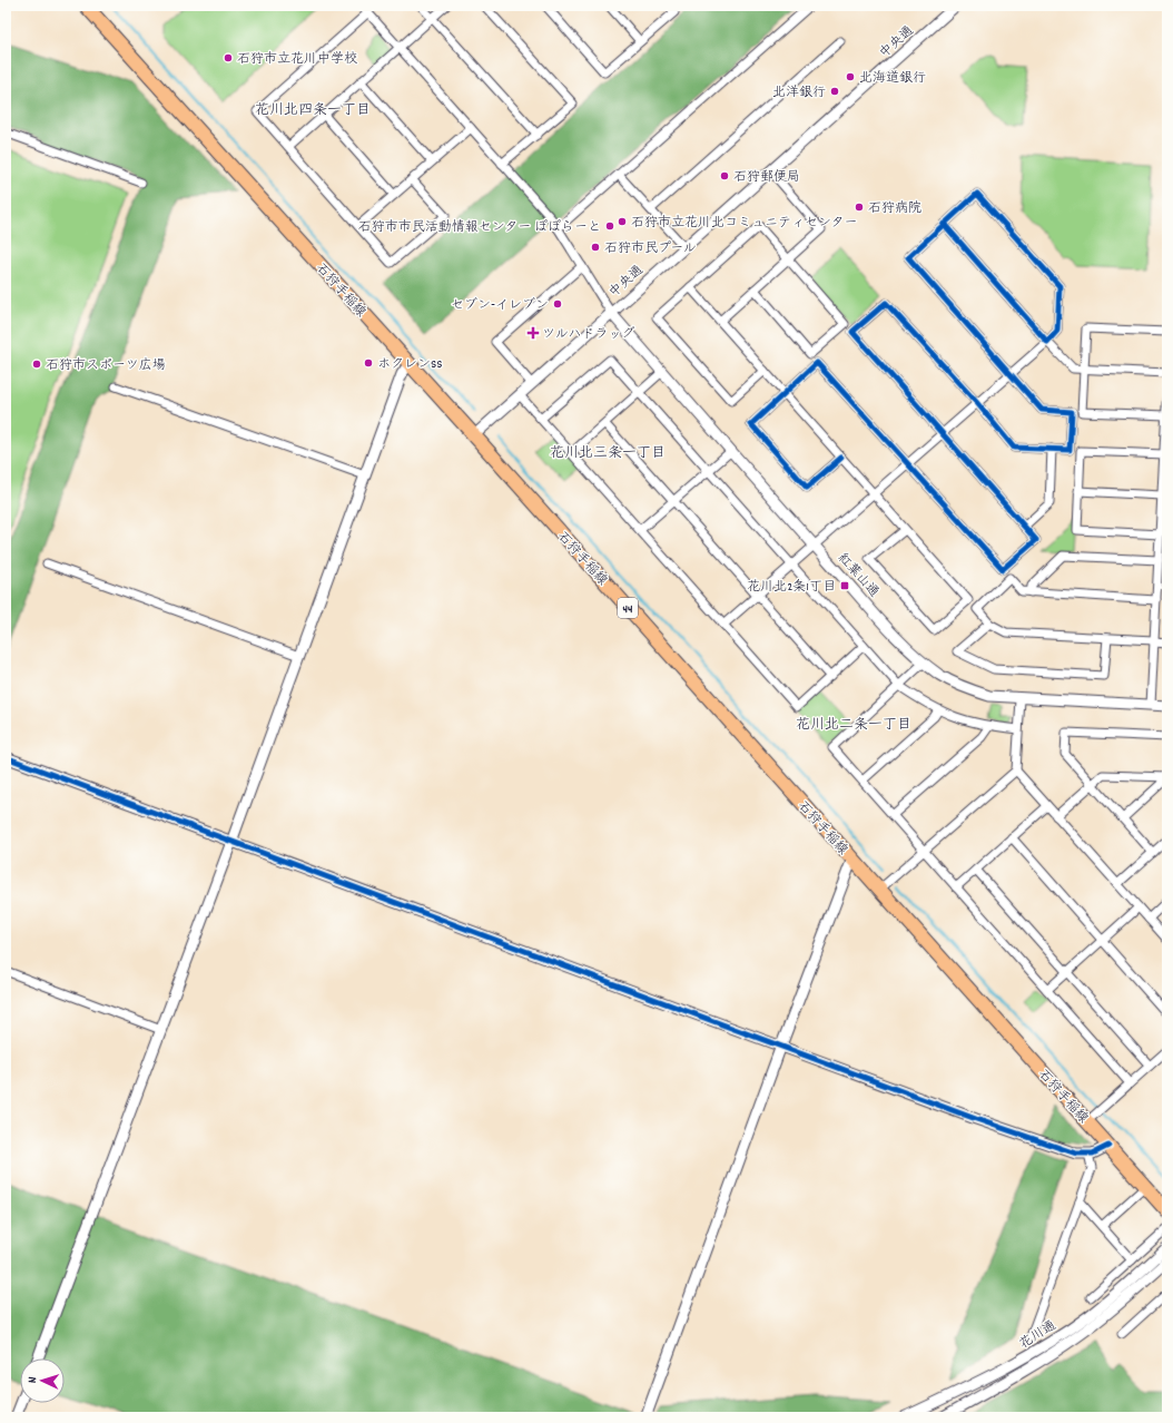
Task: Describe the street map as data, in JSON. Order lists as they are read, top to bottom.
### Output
{
  "streets": {
    "main road": ["石狩手稲線", "44"],
    "street": ["中央通", "紅葉山通", "花川通"]
  },
  "crossings": [
    ["中央通", "石狩手稲線"],
    ["中央通", "紅葉山通"]
  ],
  "districts": ["花川北四条一丁目", "花川北三条一丁目", "花川北二条一丁目"],
  "places": {
    "other": [
      "石狩市立花川中学校",
      "北海道銀行",
      "北洋銀行",
      "石狩郵便局",
      "石狩病院",
      "石狩市立花川北コミュニティセンター",
      "石狩市市民活動情報センター ぽぽらーと",
      "石狩市民プール",
      "セブン-イレブン",
      "ホクレンSS",
      "石狩市スポーツ広場"
    ],
    "health": ["ツルハドラッグ"],
    "transit": ["花川北2条1丁目"]
  },
  "north": "left"
}
